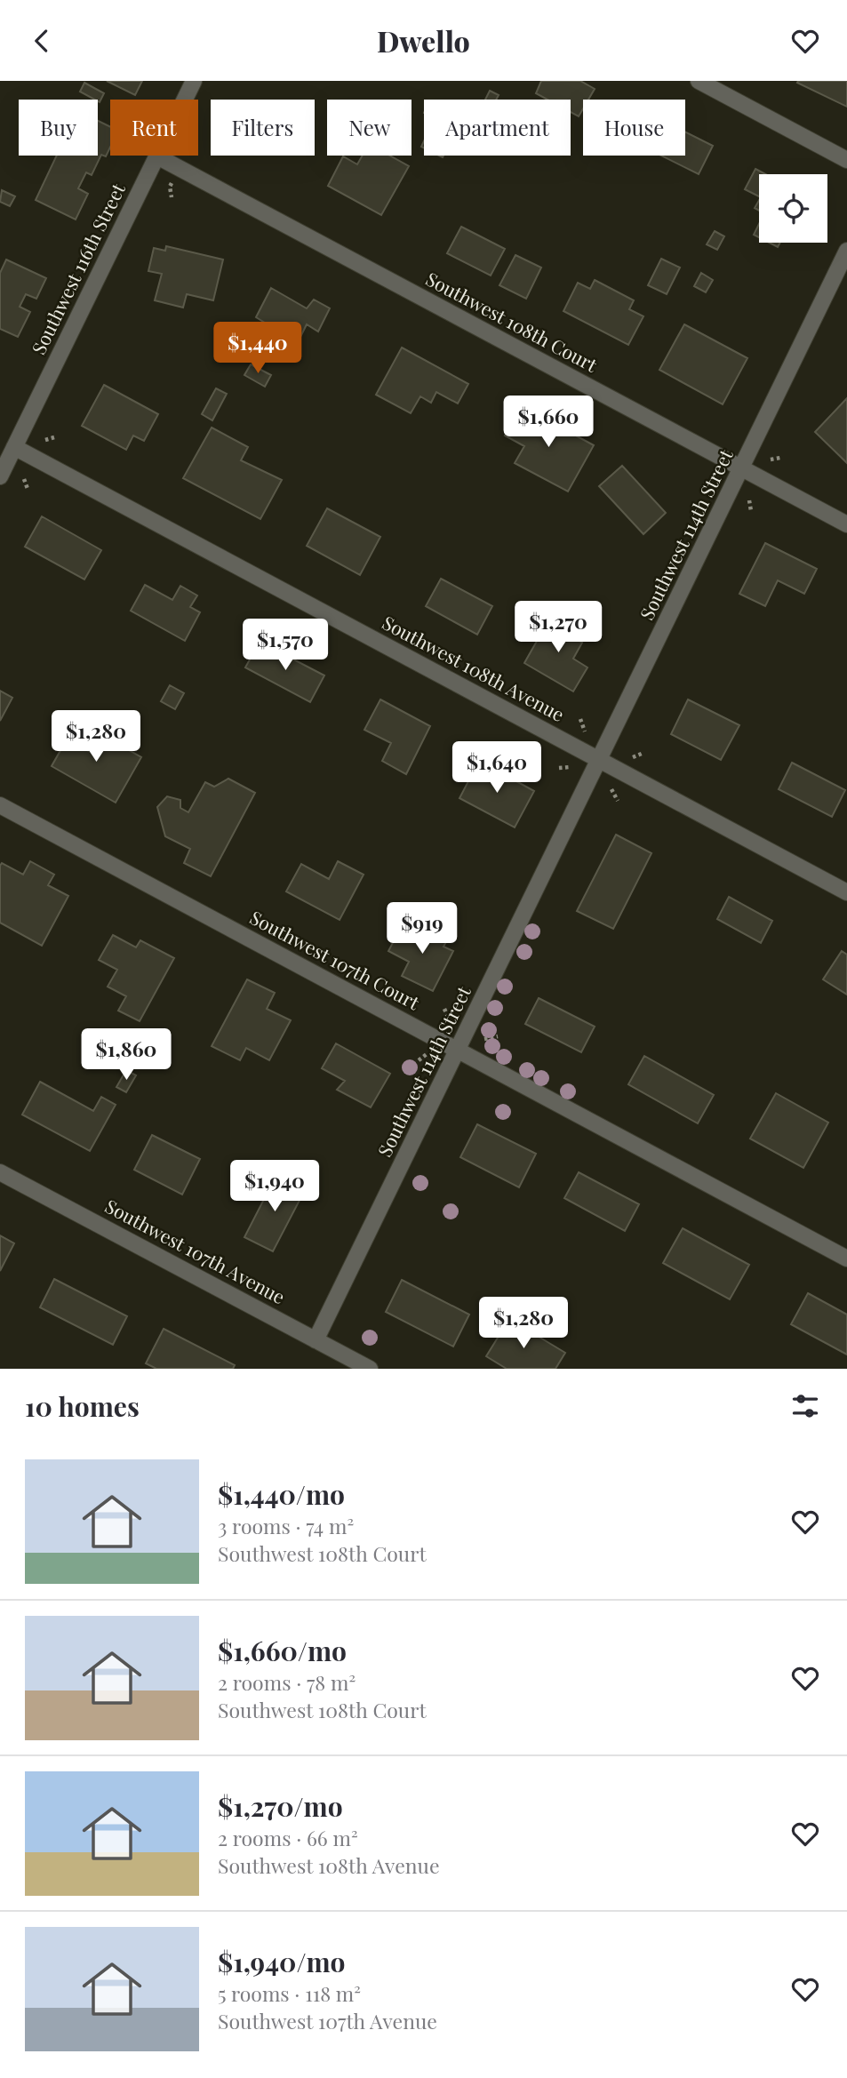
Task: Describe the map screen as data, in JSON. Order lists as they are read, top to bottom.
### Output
{
  "streets": {
    "street": [
      "Southwest 116th Street",
      "Southwest 108th Court",
      "Southwest 114th Street",
      "Southwest 108th Avenue",
      "Southwest 107th Court",
      "Southwest 107th Avenue"
    ]
  },
  "crossings": [
    ["Southwest 116th Street", "Southwest 108th Court"],
    ["Southwest 116th Street", "Southwest 108th Avenue"],
    ["Southwest 108th Court", "Southwest 114th Street"],
    ["Southwest 114th Street", "Southwest 108th Avenue"],
    ["Southwest 114th Street", "Southwest 107th Court"],
    ["Southwest 114th Street", "Southwest 107th Avenue"]
  ],
  "page": {
    "header": "Dwello",
    "chip": [
      "Buy",
      "Rent",
      "Filters",
      "New",
      "Apartment",
      "House"
    ],
    "price": [
      "$1,440",
      "$1,660",
      "$1,270",
      "$1,570",
      "$1,280",
      "$1,640",
      "$919",
      "$1,860",
      "$1,940",
      "$1,280"
    ],
    "heading": "10 homes",
    "list": [
      {
        "name": "$1,440/mo",
        "note": "3 rooms · 74 m² · Southwest 108th Court"
      },
      {
        "name": "$1,660/mo",
        "note": "2 rooms · 78 m² · Southwest 108th Court"
      },
      {
        "name": "$1,270/mo",
        "note": "2 rooms · 66 m² · Southwest 108th Avenue"
      },
      {
        "name": "$1,940/mo",
        "note": "5 rooms · 118 m² · Southwest 107th Avenue"
      }
    ]
  }
}
